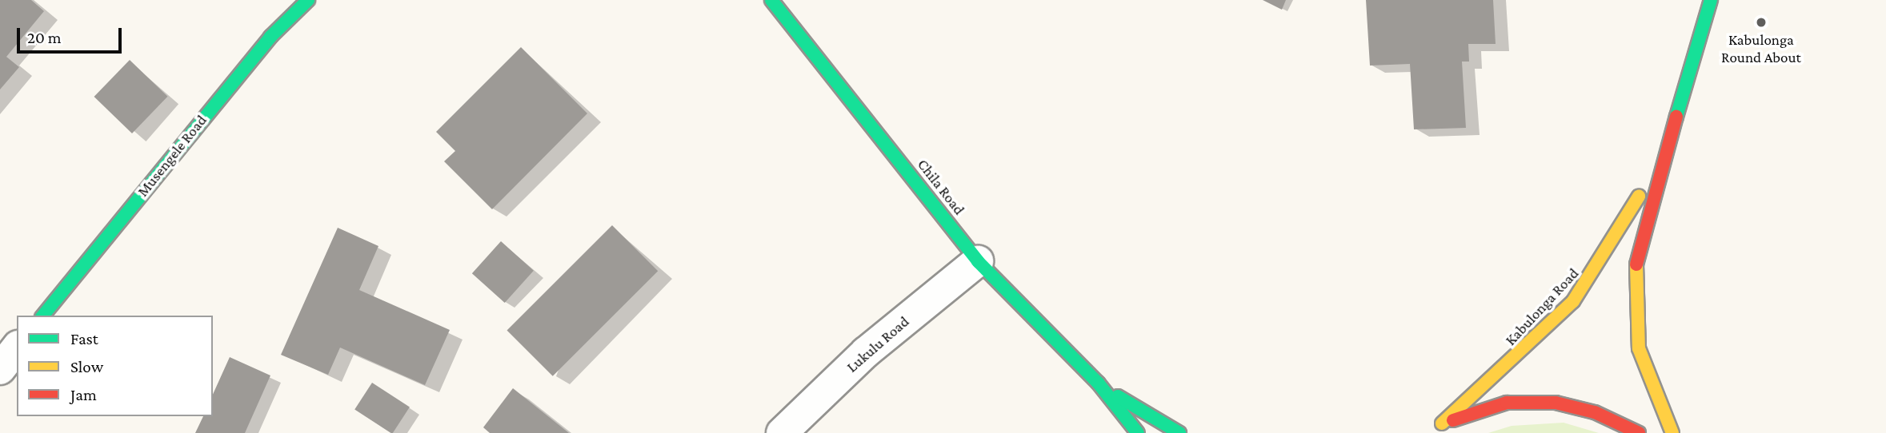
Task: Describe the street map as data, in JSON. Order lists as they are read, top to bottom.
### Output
{
  "streets": {
    "street": [
      "Musengele Road",
      "Chila Road",
      "Kabulonga Road",
      "Lukulu Road"
    ]
  },
  "crossings": [
    ["Chila Road", "Lukulu Road"]
  ],
  "places": ["Kabulonga Round About"],
  "legend": ["Fast", "Slow", "Jam"],
  "scale_bar": "20 m"
}
